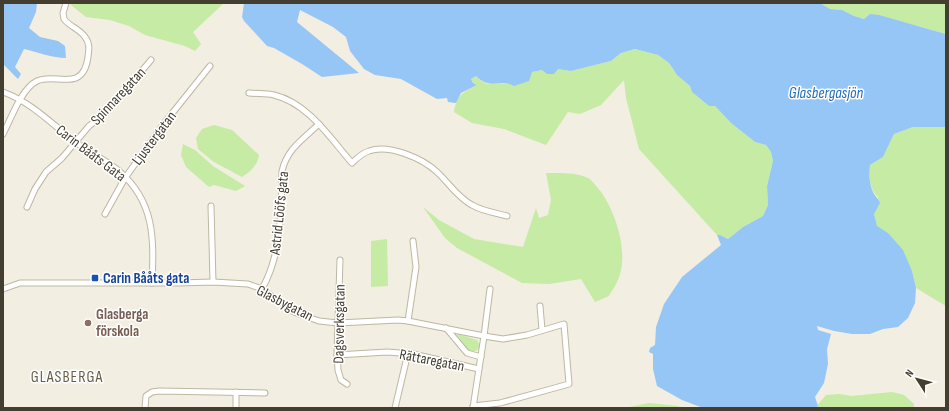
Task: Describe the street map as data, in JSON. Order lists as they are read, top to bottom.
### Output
{
  "streets": {
    "street": [
      "Spinnaregatan",
      "Ljustergatan",
      "Carin Bååts Gata",
      "Astrid Lööfs gata",
      "Glasbygatan",
      "Dagsverksgatan",
      "Rättaregatan"
    ]
  },
  "crossings": [
    ["Spinnaregatan", "Carin Bååts Gata"],
    ["Ljustergatan", "Carin Bååts Gata"],
    ["Carin Bååts Gata", "Glasbygatan"],
    ["Astrid Lööfs gata", "Glasbygatan"],
    ["Glasbygatan", "Dagsverksgatan"],
    ["Dagsverksgatan", "Rättaregatan"]
  ],
  "districts": ["GLASBERGA"],
  "water": ["Glasbergasjön"],
  "places": {
    "transit": ["Carin Bååts gata"],
    "other": ["Glasberga förskola"]
  },
  "north": "top left"
}
